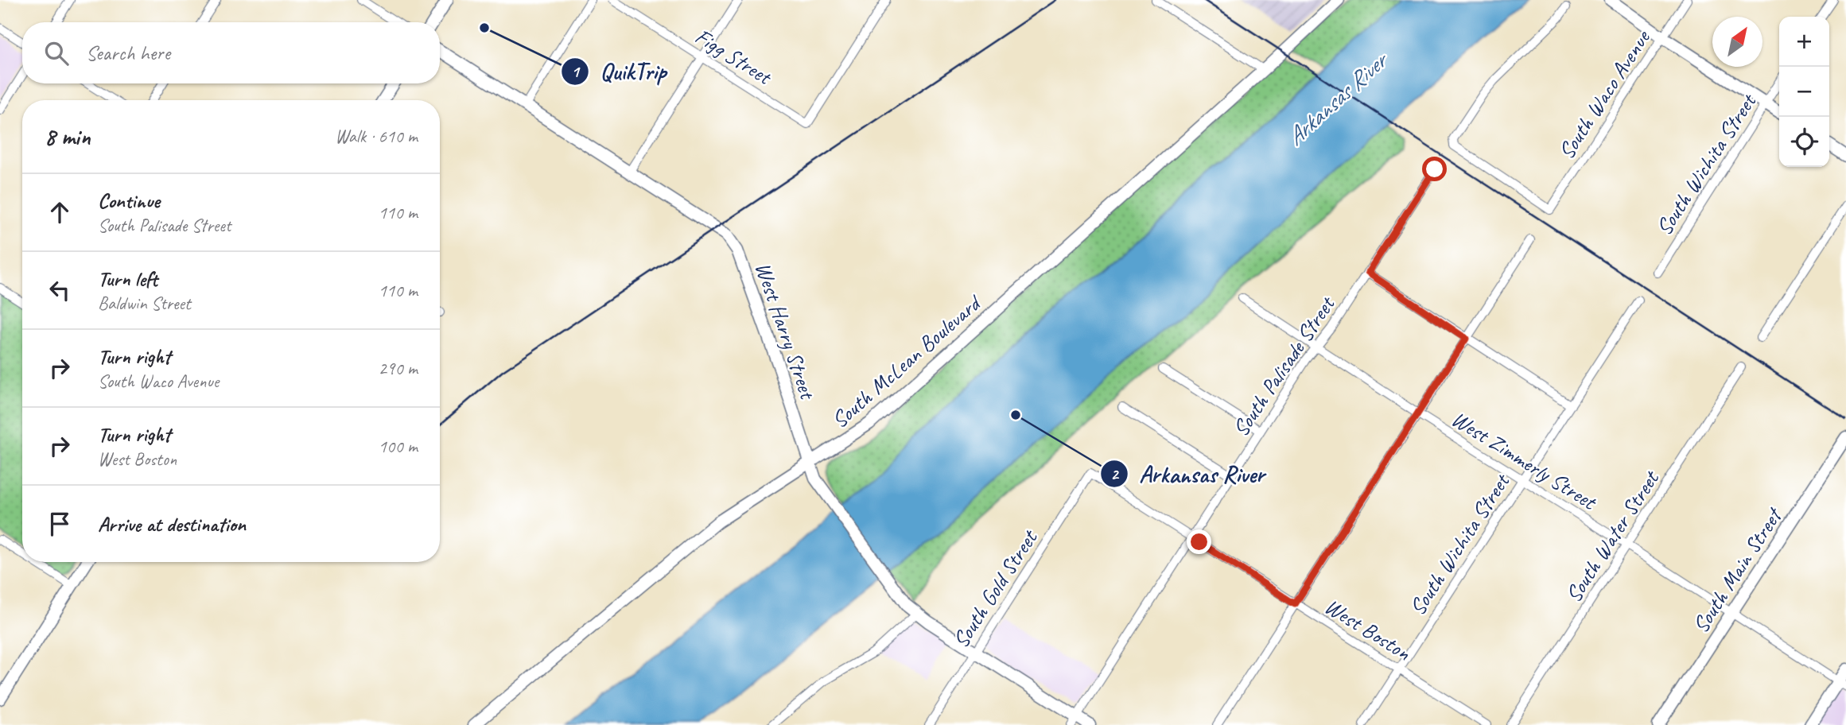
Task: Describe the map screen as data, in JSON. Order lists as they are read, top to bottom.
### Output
{
  "streets": {
    "street": [
      "Figg Street",
      "South Waco Avenue",
      "South Wichita Street",
      "West Harry Street",
      "South McLean Boulevard",
      "South Palisade Street",
      "West Zimmerly Street",
      "South Water Street",
      "South Main Street",
      "South Gold Street",
      "West Boston"
    ]
  },
  "crossings": [
    ["South Wichita Street", "West Zimmerly Street"],
    ["South Wichita Street", "West Boston"],
    ["West Harry Street", "South McLean Boulevard"],
    ["West Harry Street", "South Palisade Street"],
    ["West Harry Street", "South Gold Street"],
    ["South Palisade Street", "West Zimmerly Street"],
    ["South Palisade Street", "West Boston"],
    ["West Zimmerly Street", "South Water Street"],
    ["West Zimmerly Street", "South Main Street"],
    ["South Gold Street", "West Boston"]
  ],
  "water": ["Arkansas River"],
  "places": ["QuikTrip", "Arkansas River"],
  "north": "top right",
  "page": {
    "map_buttons": ["+", "−"],
    "search": "Search here",
    "heading": ["8 min", "Walk · 610 m"],
    "list": [
      ["Continue", "South Palisade Street", "110 m"],
      ["Turn left", "Baldwin Street", "110 m"],
      ["Turn right", "South Waco Avenue", "290 m"],
      ["Turn right", "West Boston", "100 m"],
      "Arrive at destination"
    ]
  }
}
